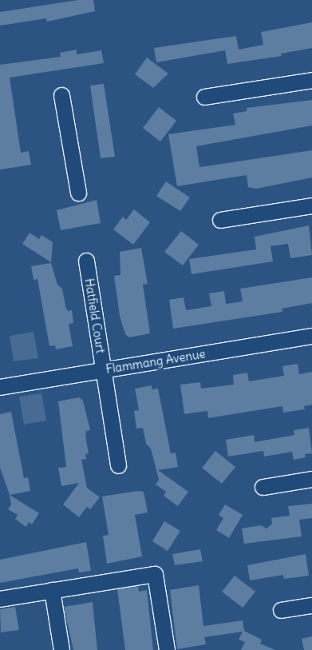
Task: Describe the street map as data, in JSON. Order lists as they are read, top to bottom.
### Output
{
  "streets": {
    "street": ["Hatfield Court", "Flammang Avenue"]
  },
  "crossings": [
    ["Hatfield Court", "Flammang Avenue"]
  ]
}
